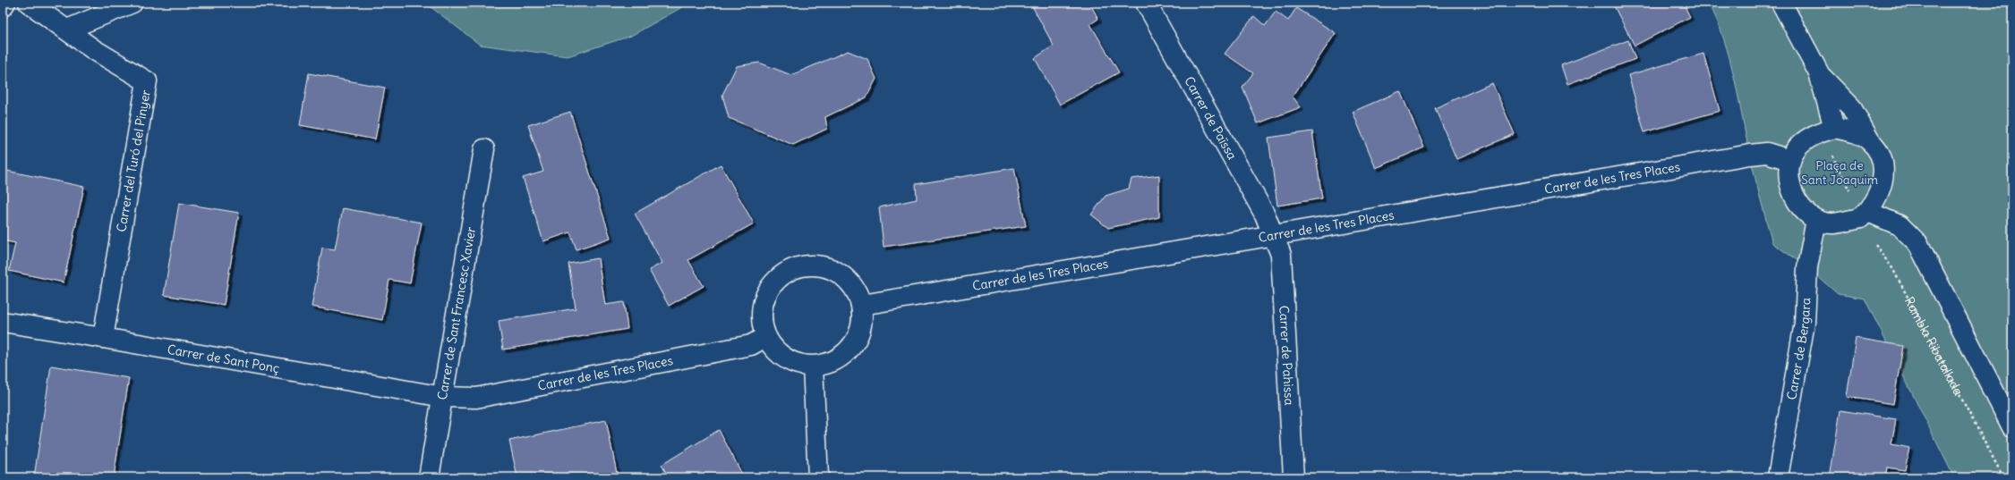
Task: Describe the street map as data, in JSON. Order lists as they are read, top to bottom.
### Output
{
  "streets": {
    "street": [
      "Carrer de Païssa",
      "Carrer del Turó del Pinyer",
      "Carrer de les Tres Places",
      "Carrer de Sant Francesc Xavier",
      "Carrer de Bergara",
      "Carrer de Pahissa",
      "Carrer de Sant Ponç"
    ],
    "path": ["Rambla Ribatallada"]
  },
  "crossings": [
    ["Carrer de Païssa", "Carrer de les Tres Places"],
    ["Carrer de Païssa", "Carrer de Pahissa"],
    ["Carrer del Turó del Pinyer", "Carrer de Sant Ponç"],
    ["Carrer de les Tres Places", "Carrer de Sant Francesc Xavier"],
    ["Carrer de les Tres Places", "Carrer de Pahissa"],
    ["Carrer de les Tres Places", "Carrer de Sant Ponç"],
    ["Carrer de Sant Francesc Xavier", "Carrer de Sant Ponç"]
  ],
  "parks": ["Plaça de Sant Joaquim"]
}
